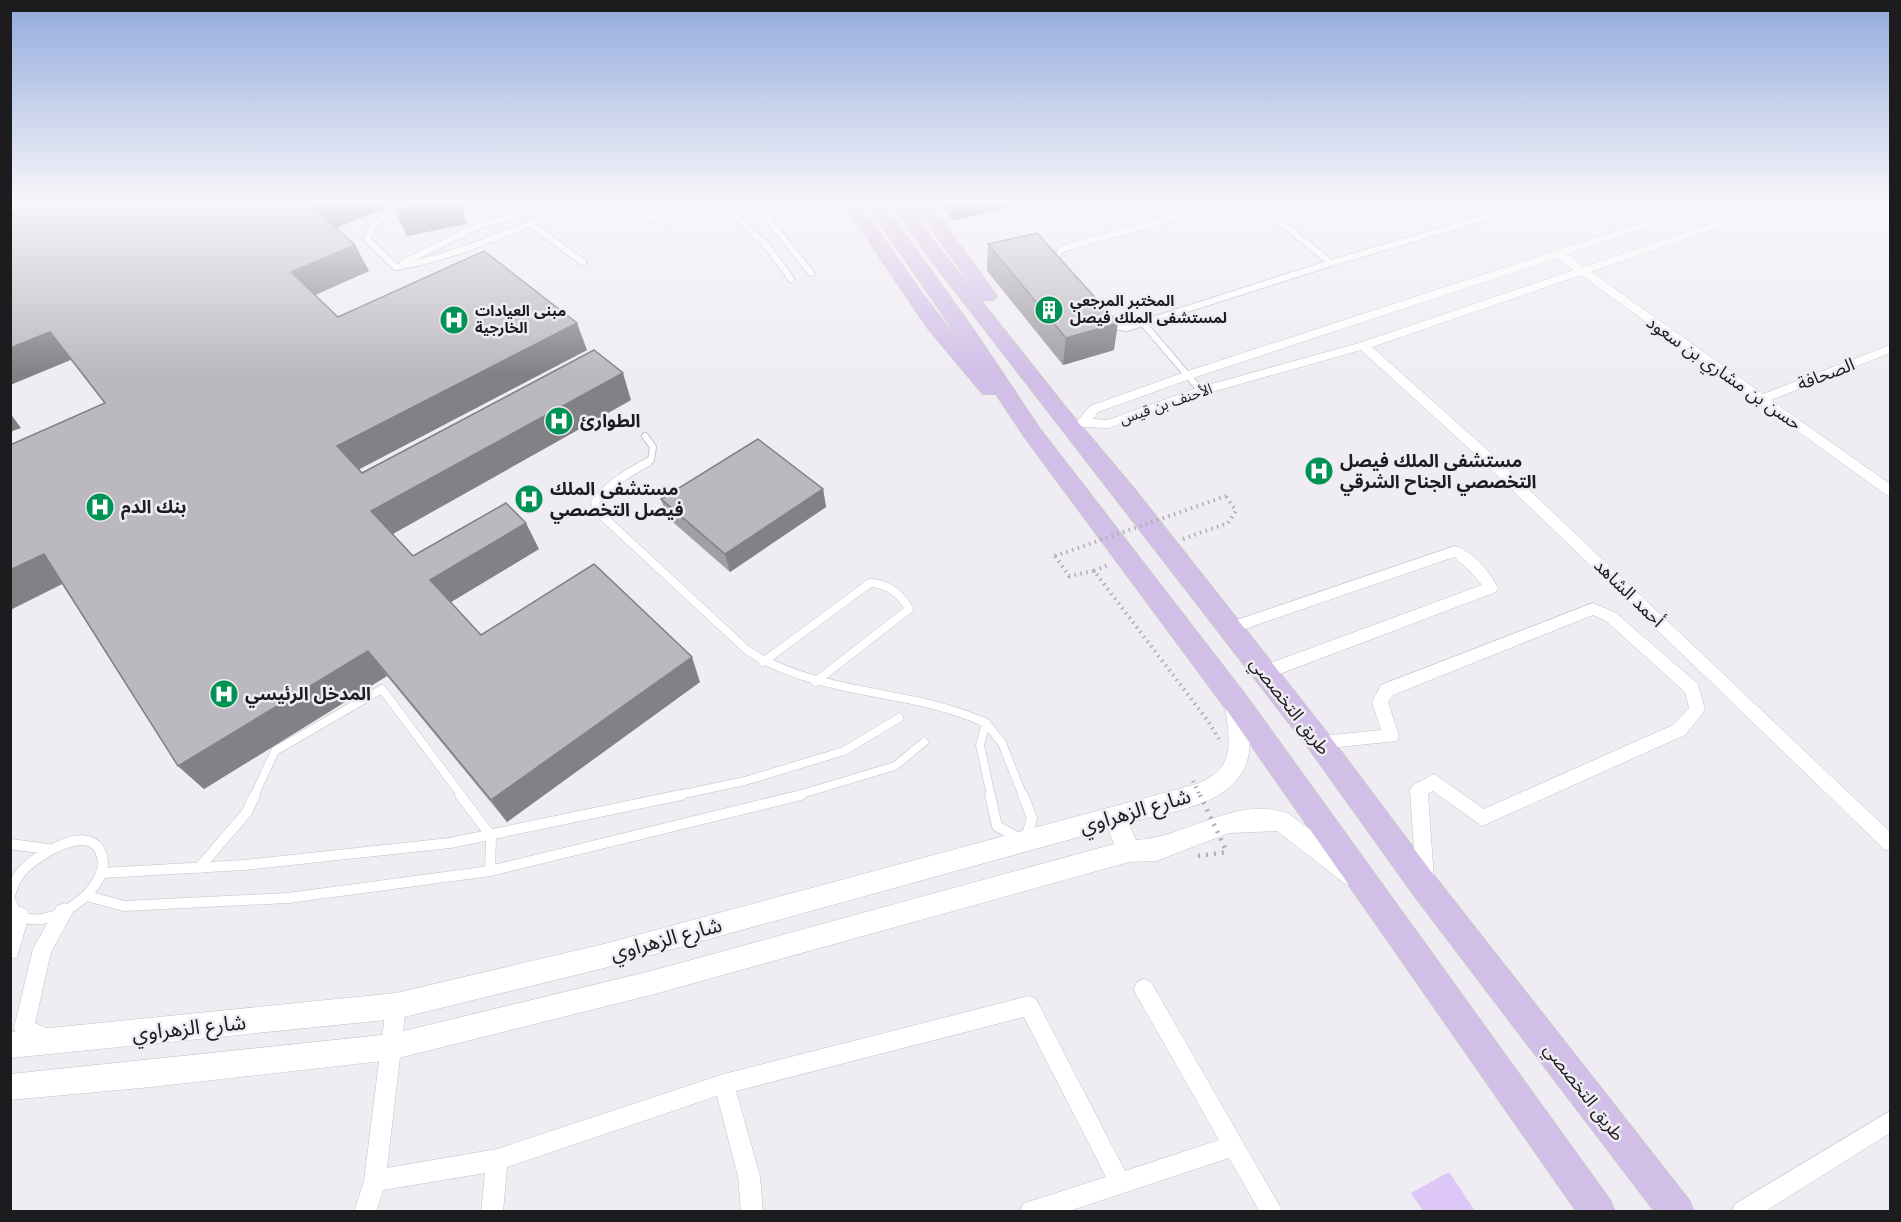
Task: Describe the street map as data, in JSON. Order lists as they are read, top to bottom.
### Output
{
  "streets": {
    "main road": ["طريق التخصصي"],
    "street": [
      "حسن بن مشاري بن سعود",
      "الصحافة",
      "الأحنف بن قيس",
      "أحمد الشاهد",
      "شارع الزهراوي"
    ]
  },
  "crossings": [
    ["حسن بن مشاري بن سعود", "الصحافة"],
    ["حسن بن مشاري بن سعود", "الأحنف بن قيس"],
    ["الأحنف بن قيس", "أحمد الشاهد"],
    ["الأحنف بن قيس", "طريق التخصصي"]
  ],
  "places": {
    "building": ["المختبر المرجعي لمستشفى الملك فيصل"],
    "hospital": [
      "مبنى العيادات الخارجية",
      "الطوارئ",
      "مستشفى الملك فيصل التخصصي الجناح الشرقي",
      "مستشفى الملك فيصل التخصصي",
      "بنك الدم",
      "المدخل الرئيسي"
    ]
  }
}
